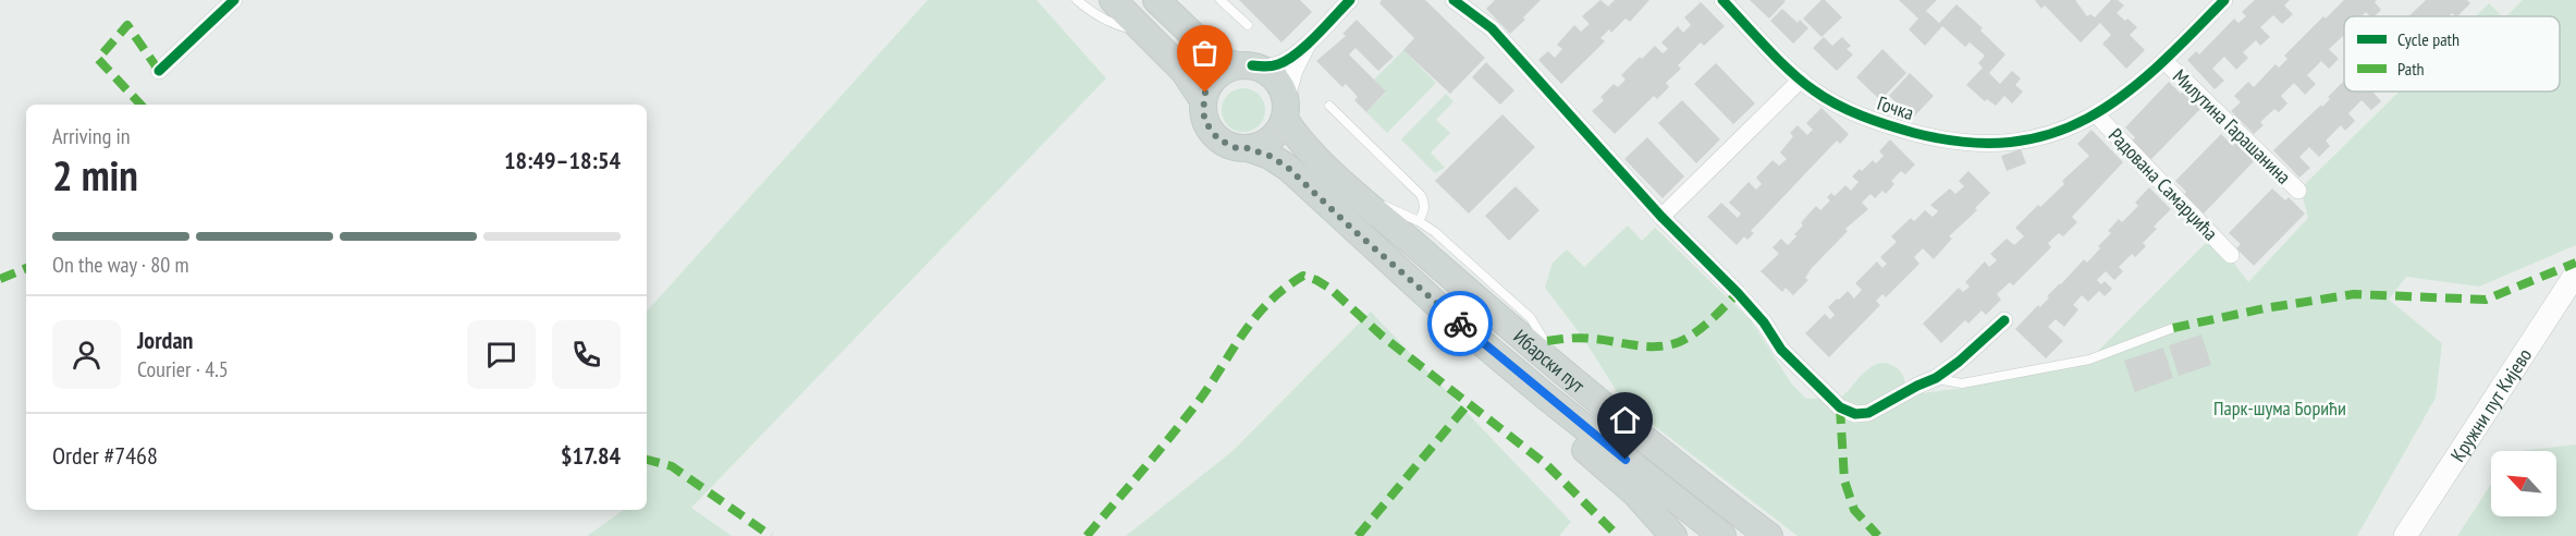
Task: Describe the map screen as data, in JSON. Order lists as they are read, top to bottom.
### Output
{
  "streets": {
    "main road": ["Ибарски пут", "Кружни пут Кијево"],
    "street": ["Гочка", "Милутина Гарашанина", "Радована Самарџића"]
  },
  "crossings": [
    ["Гочка", "Милутина Гарашанина"],
    ["Гочка", "Радована Самарџића"]
  ],
  "parks": ["Парк-шума Борићи"],
  "legend": ["Cycle path", "Path"],
  "north": "top left",
  "page": {
    "heading": ["2 min", "Arriving in", "18:49–18:54"],
    "panel": [
      "Jordan",
      "Courier · 4.5",
      "Order #7468",
      "$17.84"
    ],
    "bar": "On the way · 80 m"
  }
}
